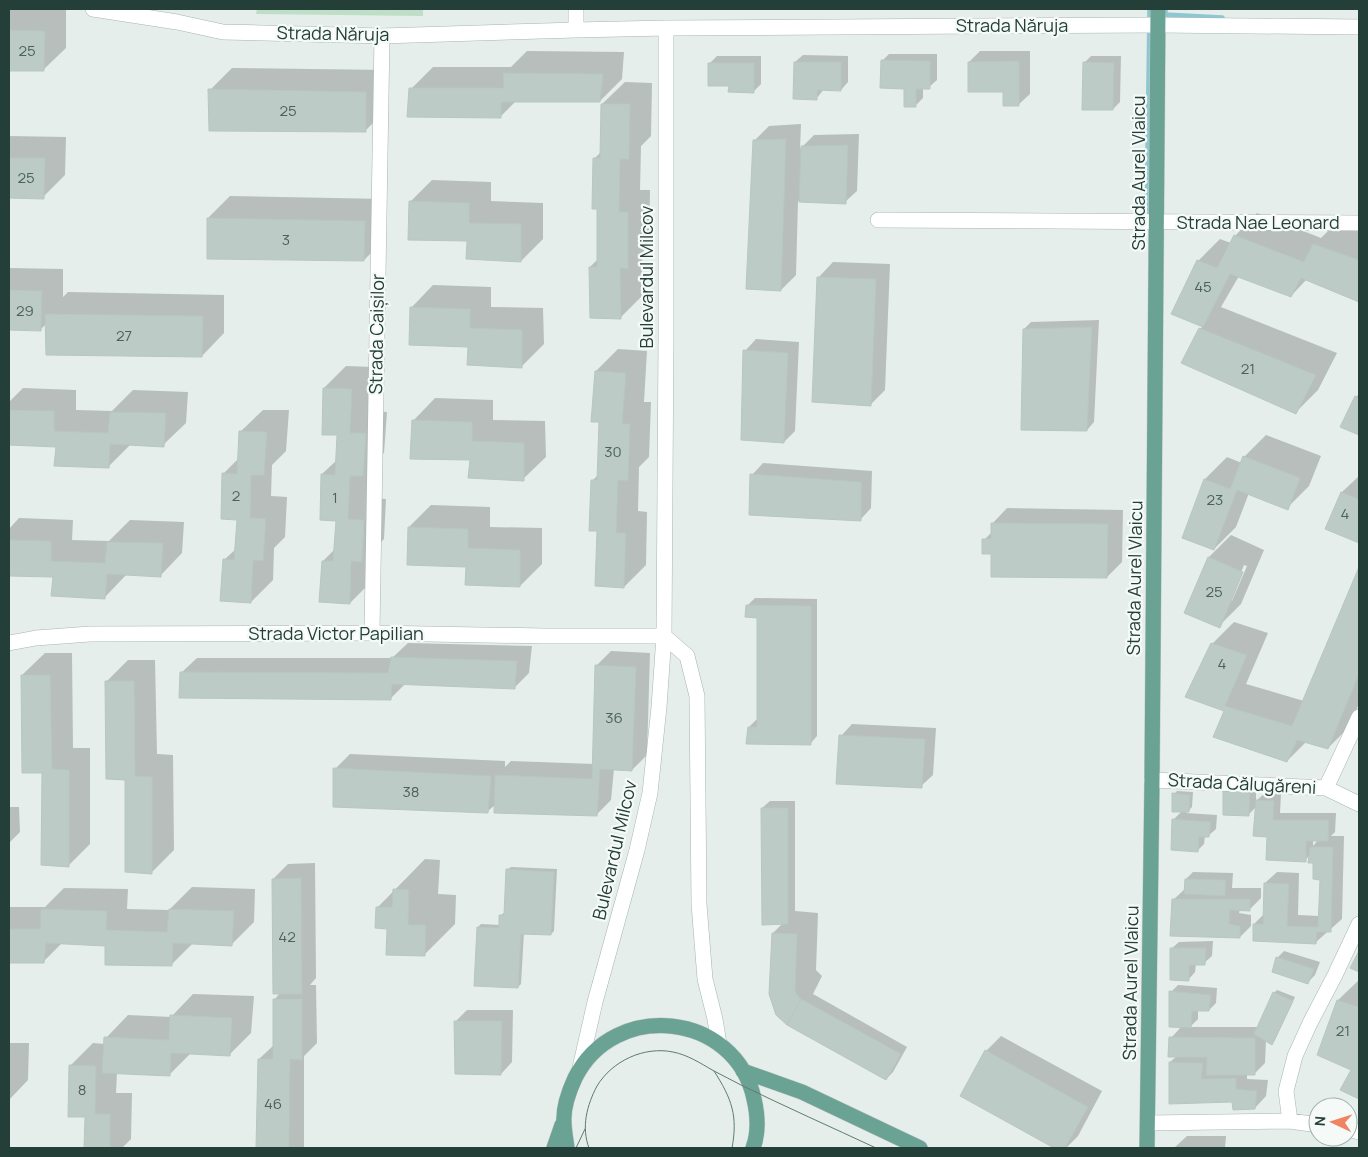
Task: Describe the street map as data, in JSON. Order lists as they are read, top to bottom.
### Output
{
  "streets": {
    "main road": ["Strada Aurel Vlaicu"],
    "street": [
      "Strada Năruja",
      "Strada Nae Leonard",
      "Bulevardul Milcov",
      "Strada Caișilor",
      "Strada Victor Papilian",
      "Strada Călugăreni"
    ]
  },
  "crossings": [
    ["Strada Năruja", "Strada Aurel Vlaicu"],
    ["Strada Năruja", "Bulevardul Milcov"],
    ["Strada Năruja", "Strada Caișilor"],
    ["Strada Aurel Vlaicu", "Strada Nae Leonard"],
    ["Strada Aurel Vlaicu", "Strada Călugăreni"],
    ["Bulevardul Milcov", "Strada Victor Papilian"],
    ["Strada Caișilor", "Strada Victor Papilian"]
  ],
  "house_numbers": [
    "25",
    "25",
    "25",
    "3",
    "45",
    "29",
    "27",
    "21",
    "30",
    "2",
    "1",
    "23",
    "4",
    "25",
    "4",
    "36",
    "38",
    "42",
    "21",
    "8",
    "46"
  ],
  "north": "left"
}
